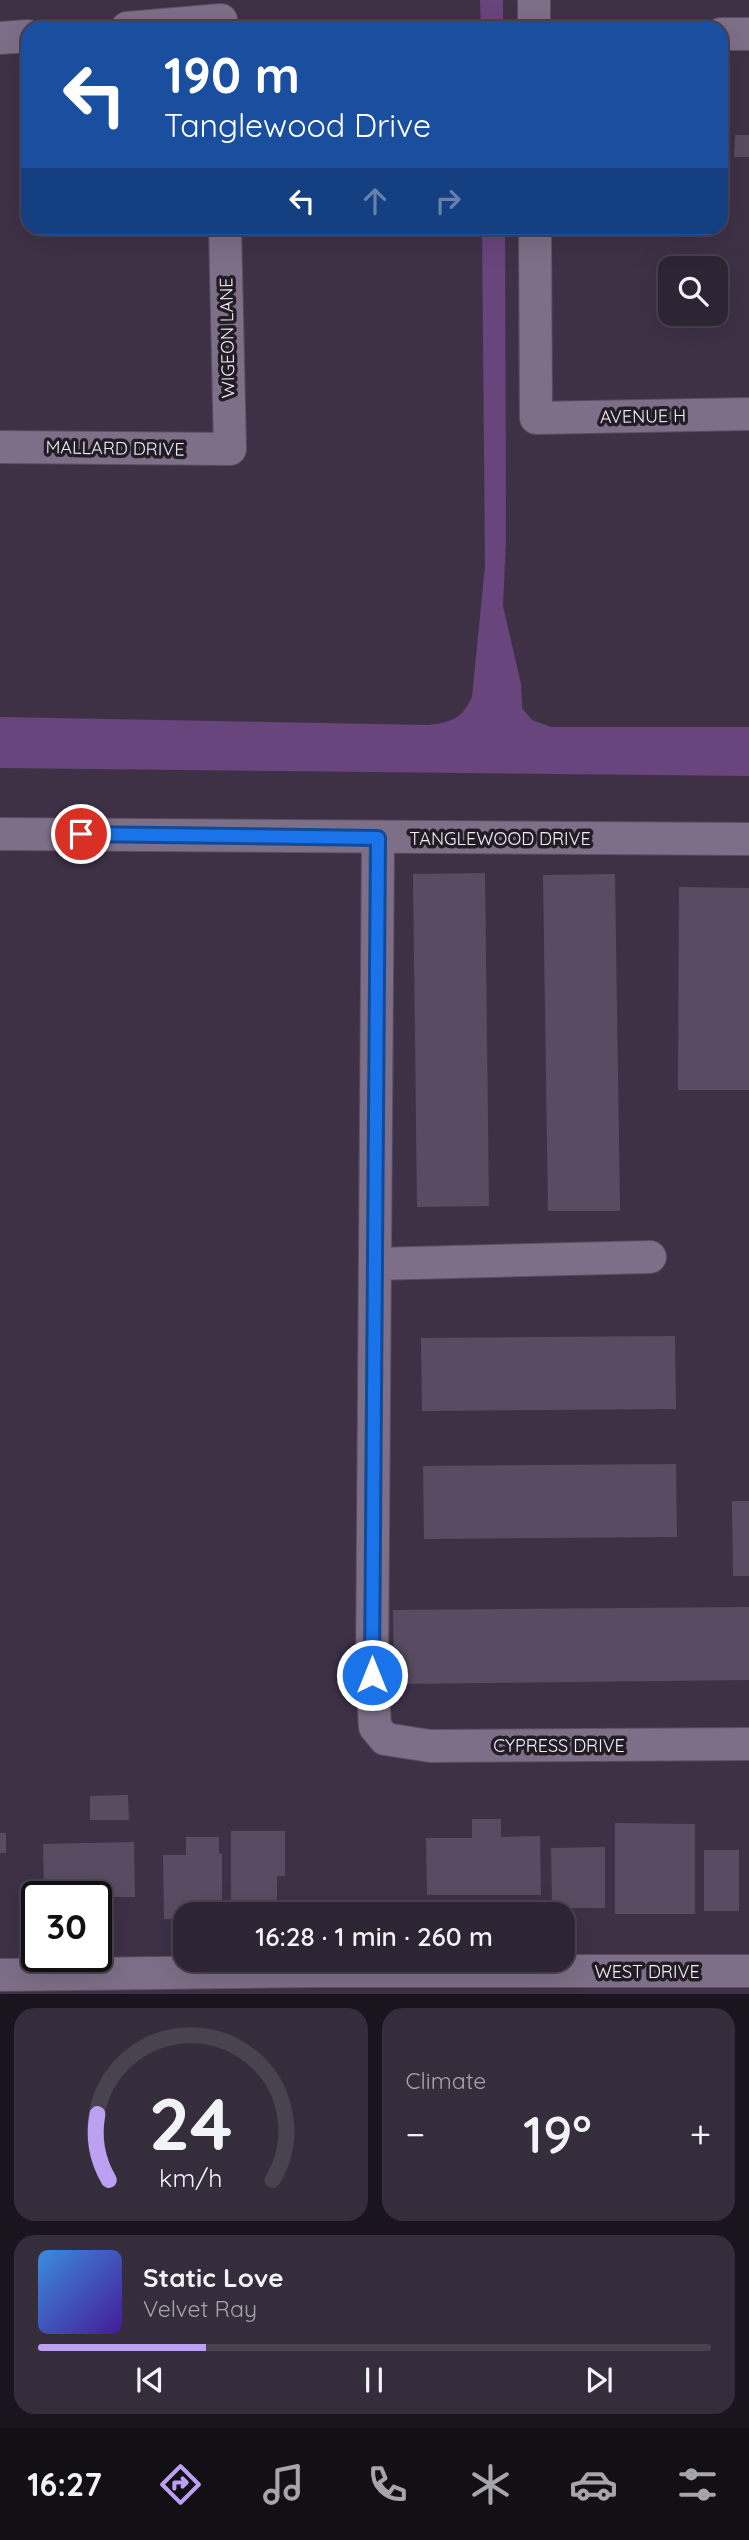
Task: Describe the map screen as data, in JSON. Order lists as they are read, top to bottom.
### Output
{
  "streets": {
    "street": [
      "WIGEON LANE",
      "AVENUE H",
      "MALLARD DRIVE",
      "TANGLEWOOD DRIVE",
      "CYPRESS DRIVE",
      "WEST DRIVE"
    ]
  },
  "crossings": [
    ["WIGEON LANE", "MALLARD DRIVE"]
  ],
  "page": {
    "turn": ["190 m", "Tanglewood Drive"],
    "limit": "30",
    "trip": "16:28 · 1 min · 260 m",
    "tile": "Climate",
    "heat": ["−", "19°", "+"],
    "song": ["Static Love", "Velvet Ray"],
    "tabs": "16:27",
    "gauge": ["24", "km/h"]
  }
}
